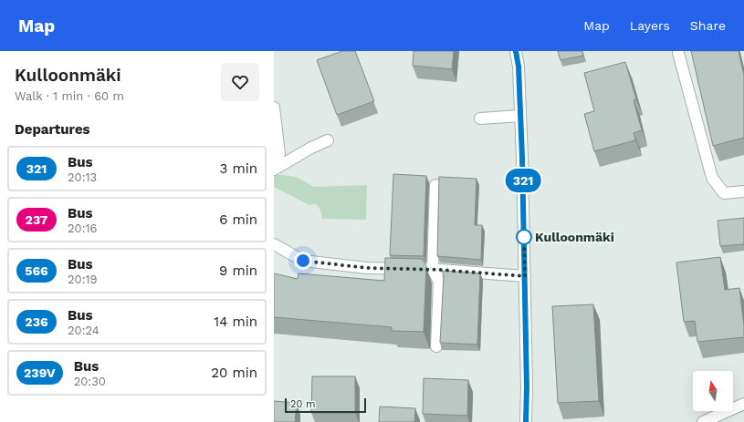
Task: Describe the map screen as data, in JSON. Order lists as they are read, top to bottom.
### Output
{
  "places": ["Kulloonmäki"],
  "lines": ["bus line 321"],
  "scale_bar": "20 m",
  "north": "top",
  "page": {
    "header": "Map",
    "nav": ["Map", "Layers", "Share"],
    "heading": [
      ["Kulloonmäki", "Walk · 1 min · 60 m"],
      "Departures"
    ],
    "on_map": "321",
    "list": [
      {
        "mark": "321",
        "name": "Bus",
        "note": "20:13",
        "value": "3 min"
      },
      {
        "mark": "237",
        "name": "Bus",
        "note": "20:16",
        "value": "6 min"
      },
      {
        "mark": "566",
        "name": "Bus",
        "note": "20:19",
        "value": "9 min"
      },
      {
        "mark": "236",
        "name": "Bus",
        "note": "20:24",
        "value": "14 min"
      },
      {
        "mark": "239V",
        "name": "Bus",
        "note": "20:30",
        "value": "20 min"
      }
    ],
    "scale": "20 m"
  }
}
